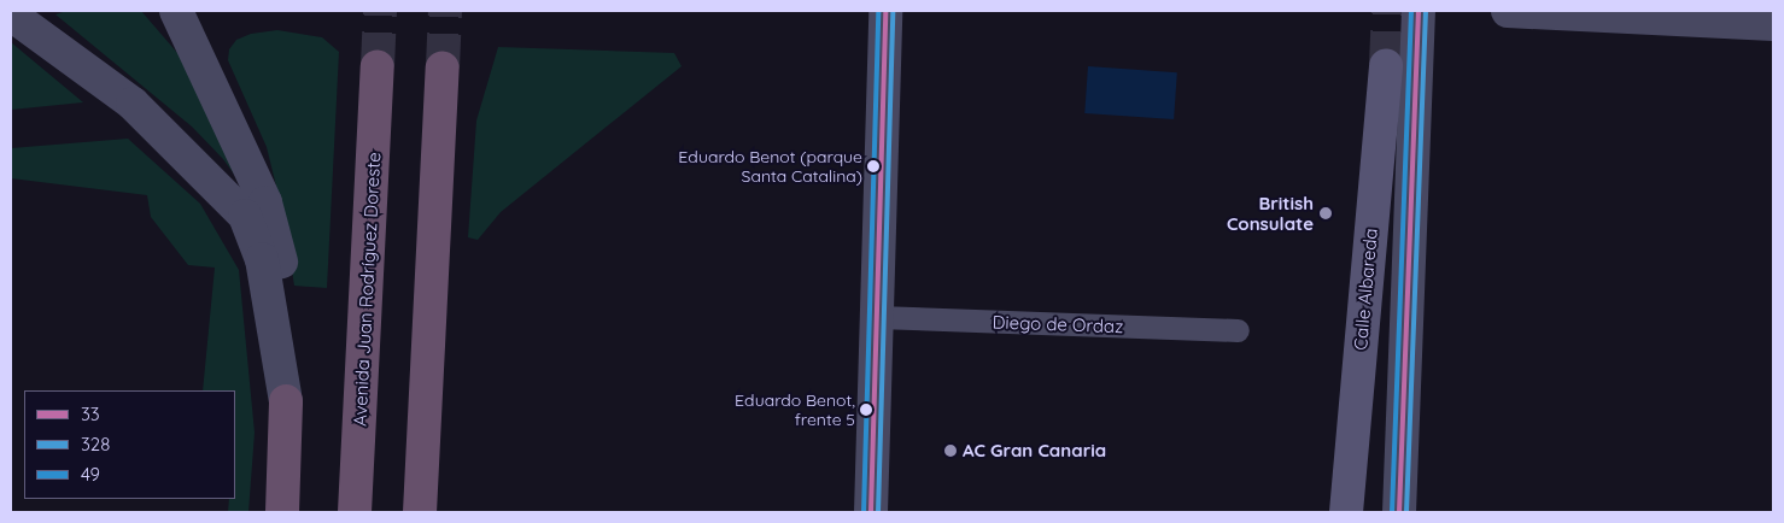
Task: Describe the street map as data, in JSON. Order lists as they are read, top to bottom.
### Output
{
  "streets": {
    "highway": ["Avenida Juan Rodríguez Doreste"],
    "street": ["Calle Albareda"],
    "lane": ["Diego de Ordaz"]
  },
  "places": [
    "Eduardo Benot (parque Santa Catalina)",
    "British Consulate",
    "Eduardo Benot, frente 5",
    "AC Gran Canaria"
  ],
  "lines": ["transit line 33", "transit line 328", "transit line 49"],
  "legend": ["33", "328", "49"]
}
